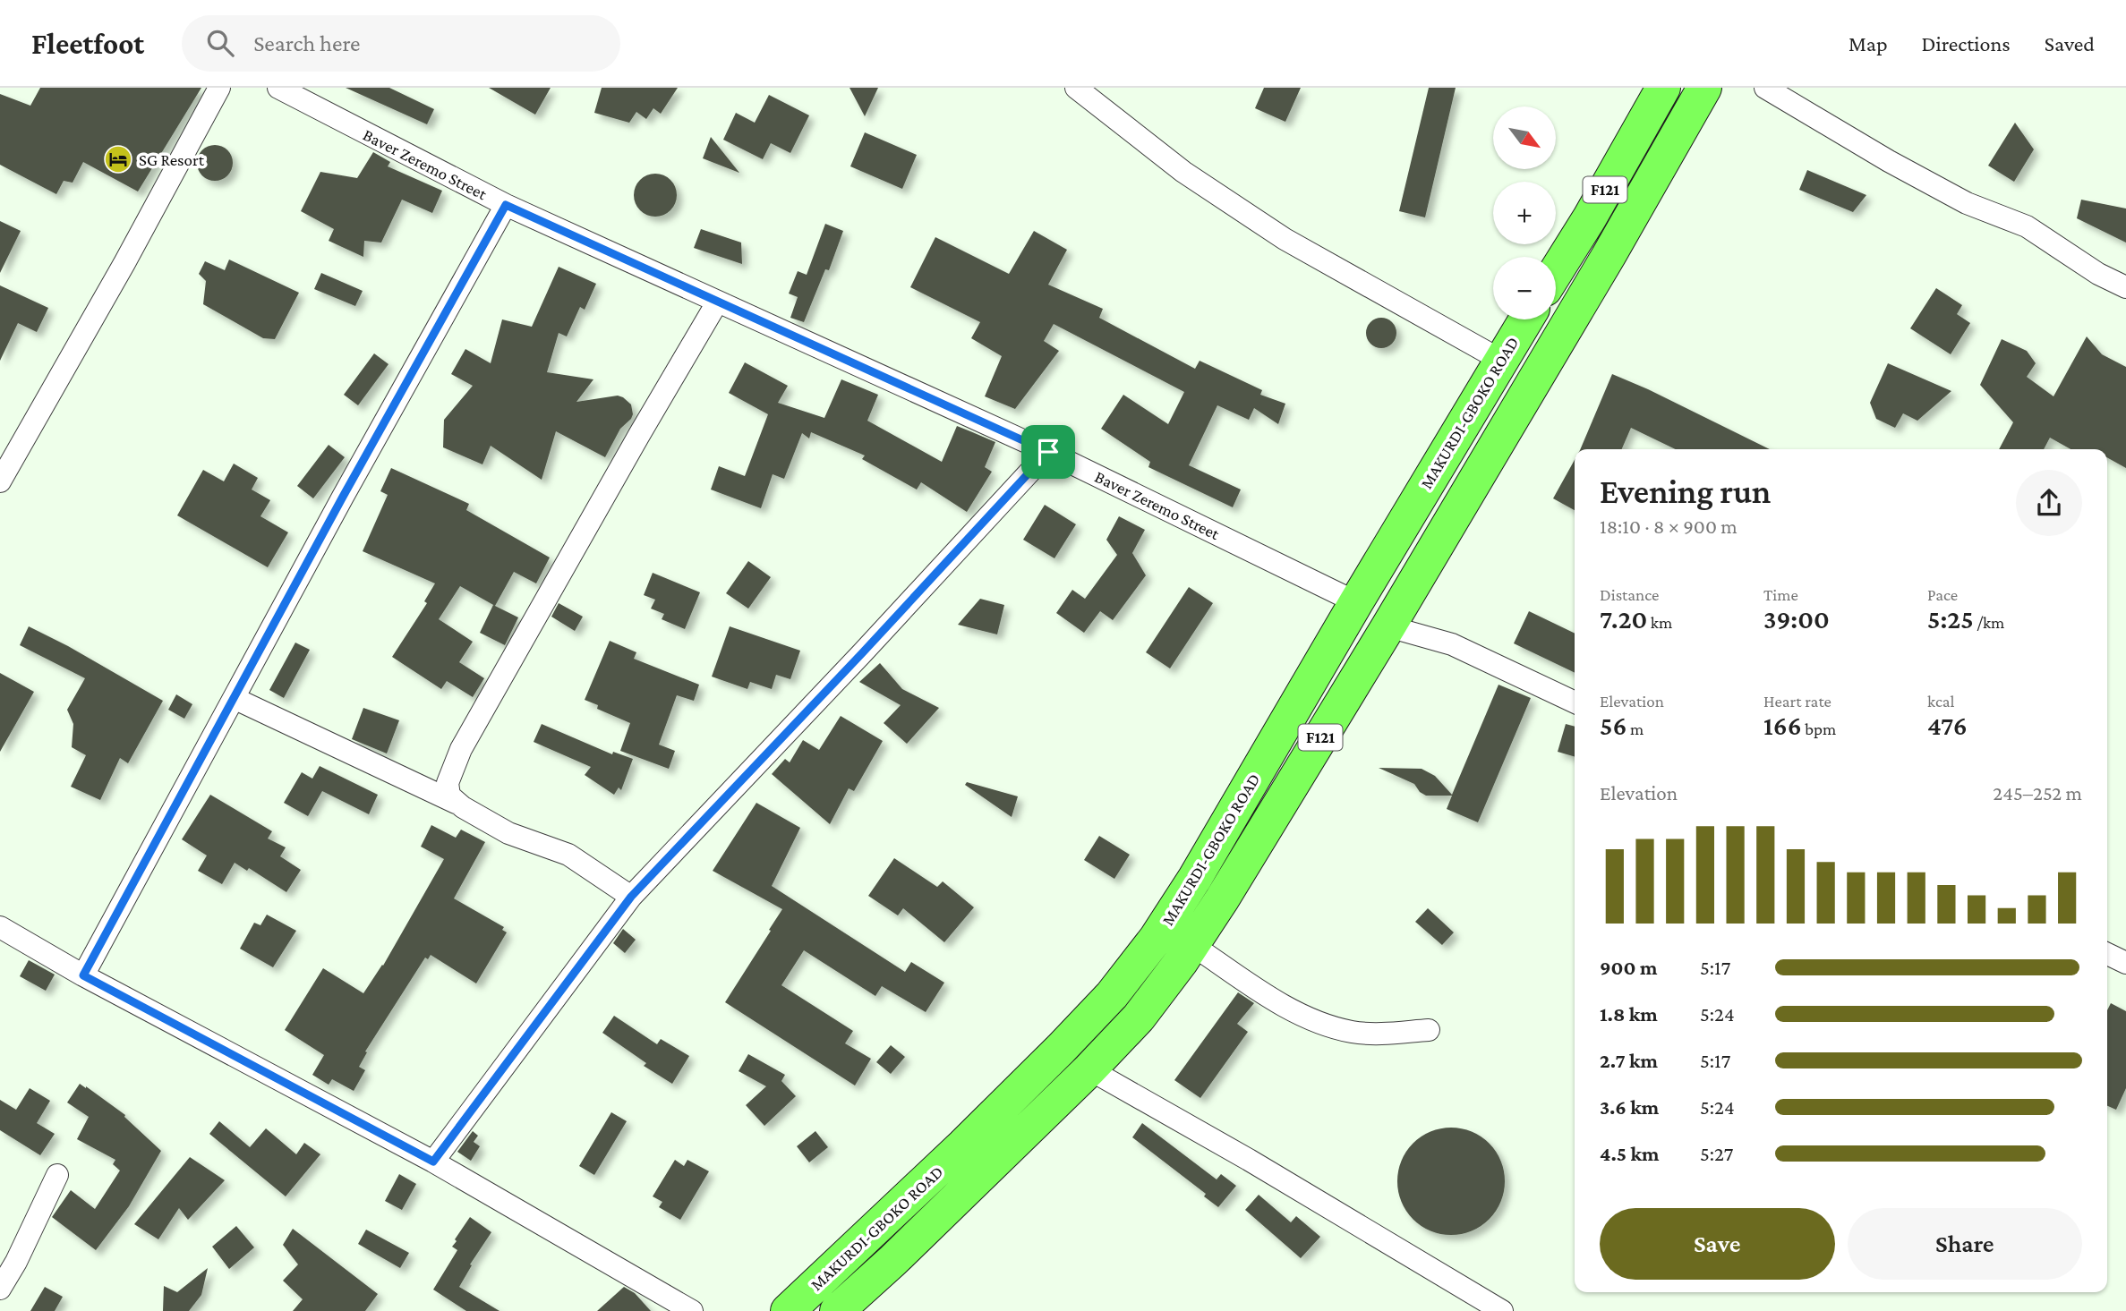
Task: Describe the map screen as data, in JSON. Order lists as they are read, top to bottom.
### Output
{
  "streets": {
    "main road": ["F121", "MAKURDI-GBOKO ROAD"],
    "street": ["Baver Zeremo Street"]
  },
  "crossings": [
    ["Baver Zeremo Street", "MAKURDI-GBOKO ROAD"]
  ],
  "places": {
    "hotel": ["SG Resort"]
  },
  "north": "bottom right",
  "page": {
    "header": "Fleetfoot",
    "search": "Search here",
    "nav": ["Map", "Directions", "Saved"],
    "map_buttons": ["+", "−"],
    "heading": ["Evening run", "18:10 · 8 × 900 m"],
    "stats": [
      ["Distance", "7.20 km"],
      ["Time", "39:00"],
      ["Pace", "5:25 /km"],
      ["Elevation", "56 m"],
      ["Heart rate", "166 bpm"],
      ["kcal", "476"]
    ],
    "chart": ["Elevation", "245–252 m"],
    "list": [
      {
        "name": "900 m",
        "note": "5:17"
      },
      {
        "name": "1.8 km",
        "note": "5:24"
      },
      {
        "name": "2.7 km",
        "note": "5:17"
      },
      {
        "name": "3.6 km",
        "note": "5:24"
      },
      {
        "name": "4.5 km",
        "note": "5:27"
      }
    ],
    "buttons": ["Save", "Share"]
  }
}
